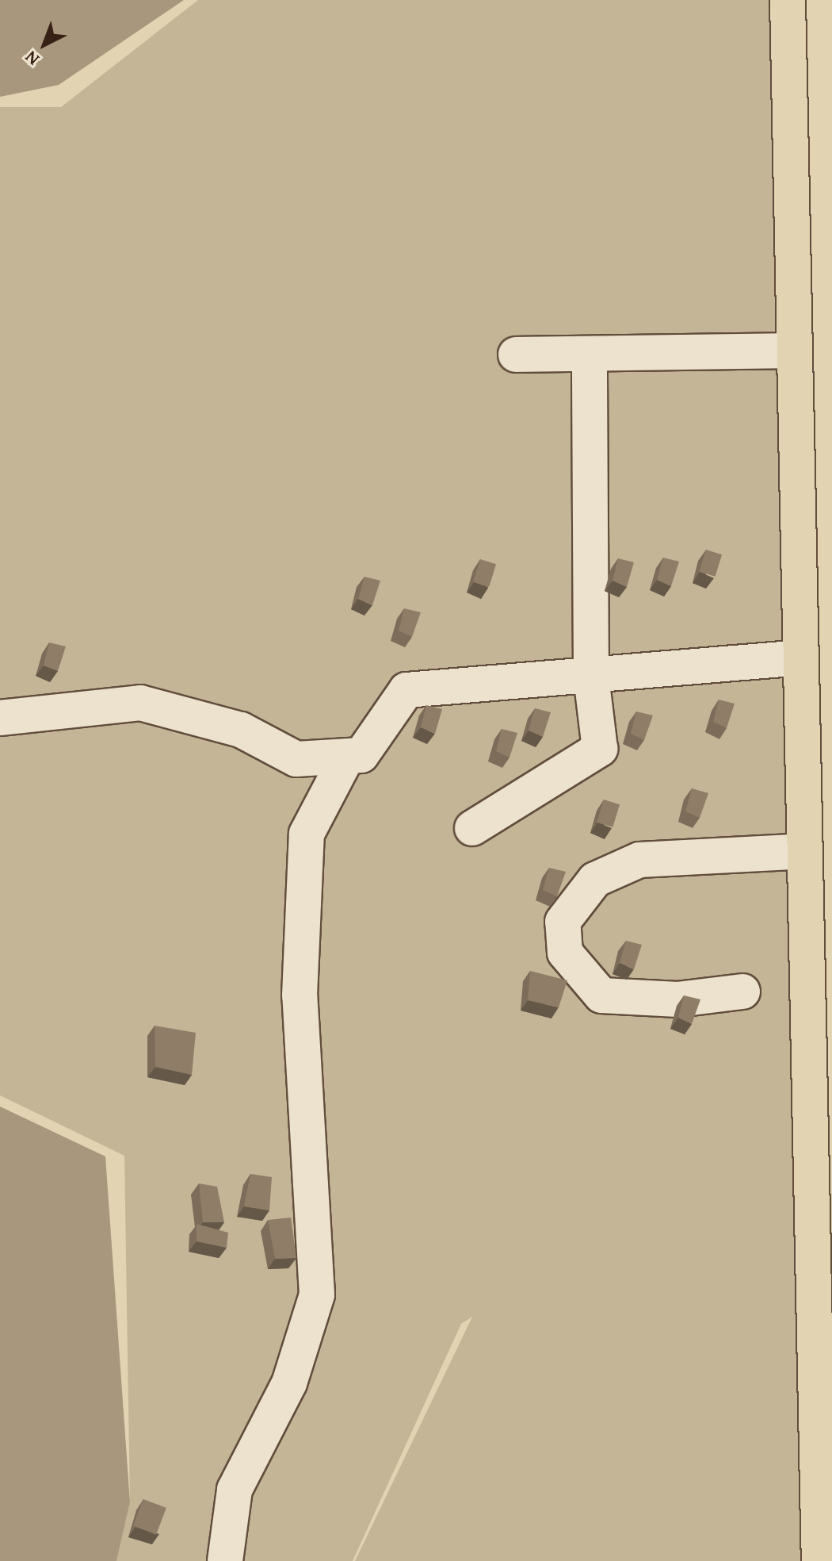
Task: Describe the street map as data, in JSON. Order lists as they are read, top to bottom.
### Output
{
  "north": "bottom left"
}
